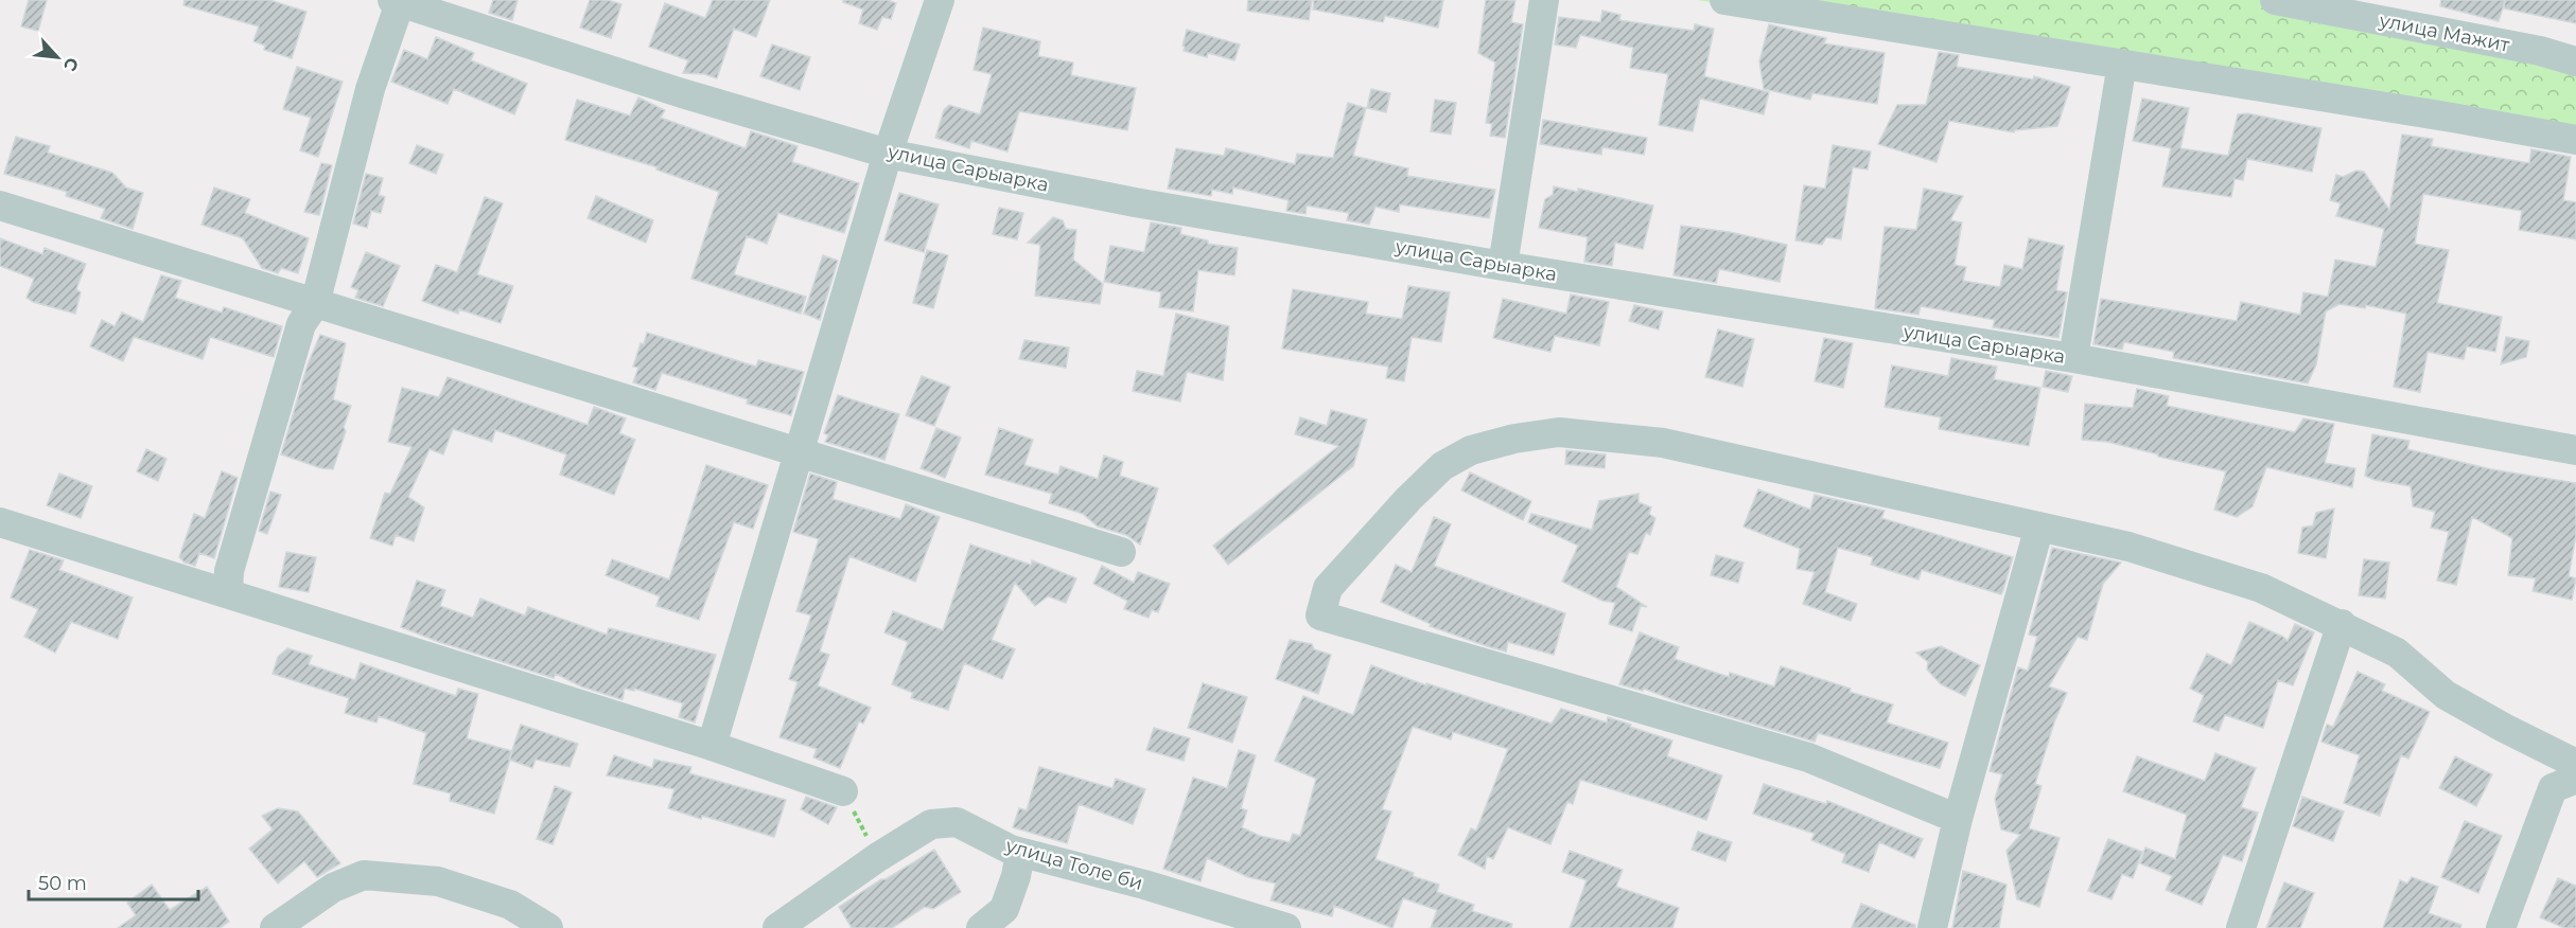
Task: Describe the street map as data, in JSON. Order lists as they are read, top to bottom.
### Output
{
  "streets": {
    "street": ["улица Мажит", "улица Сарыарка", "улица Толе би"]
  },
  "scale_bar": "50 m",
  "north": "bottom right"
}
